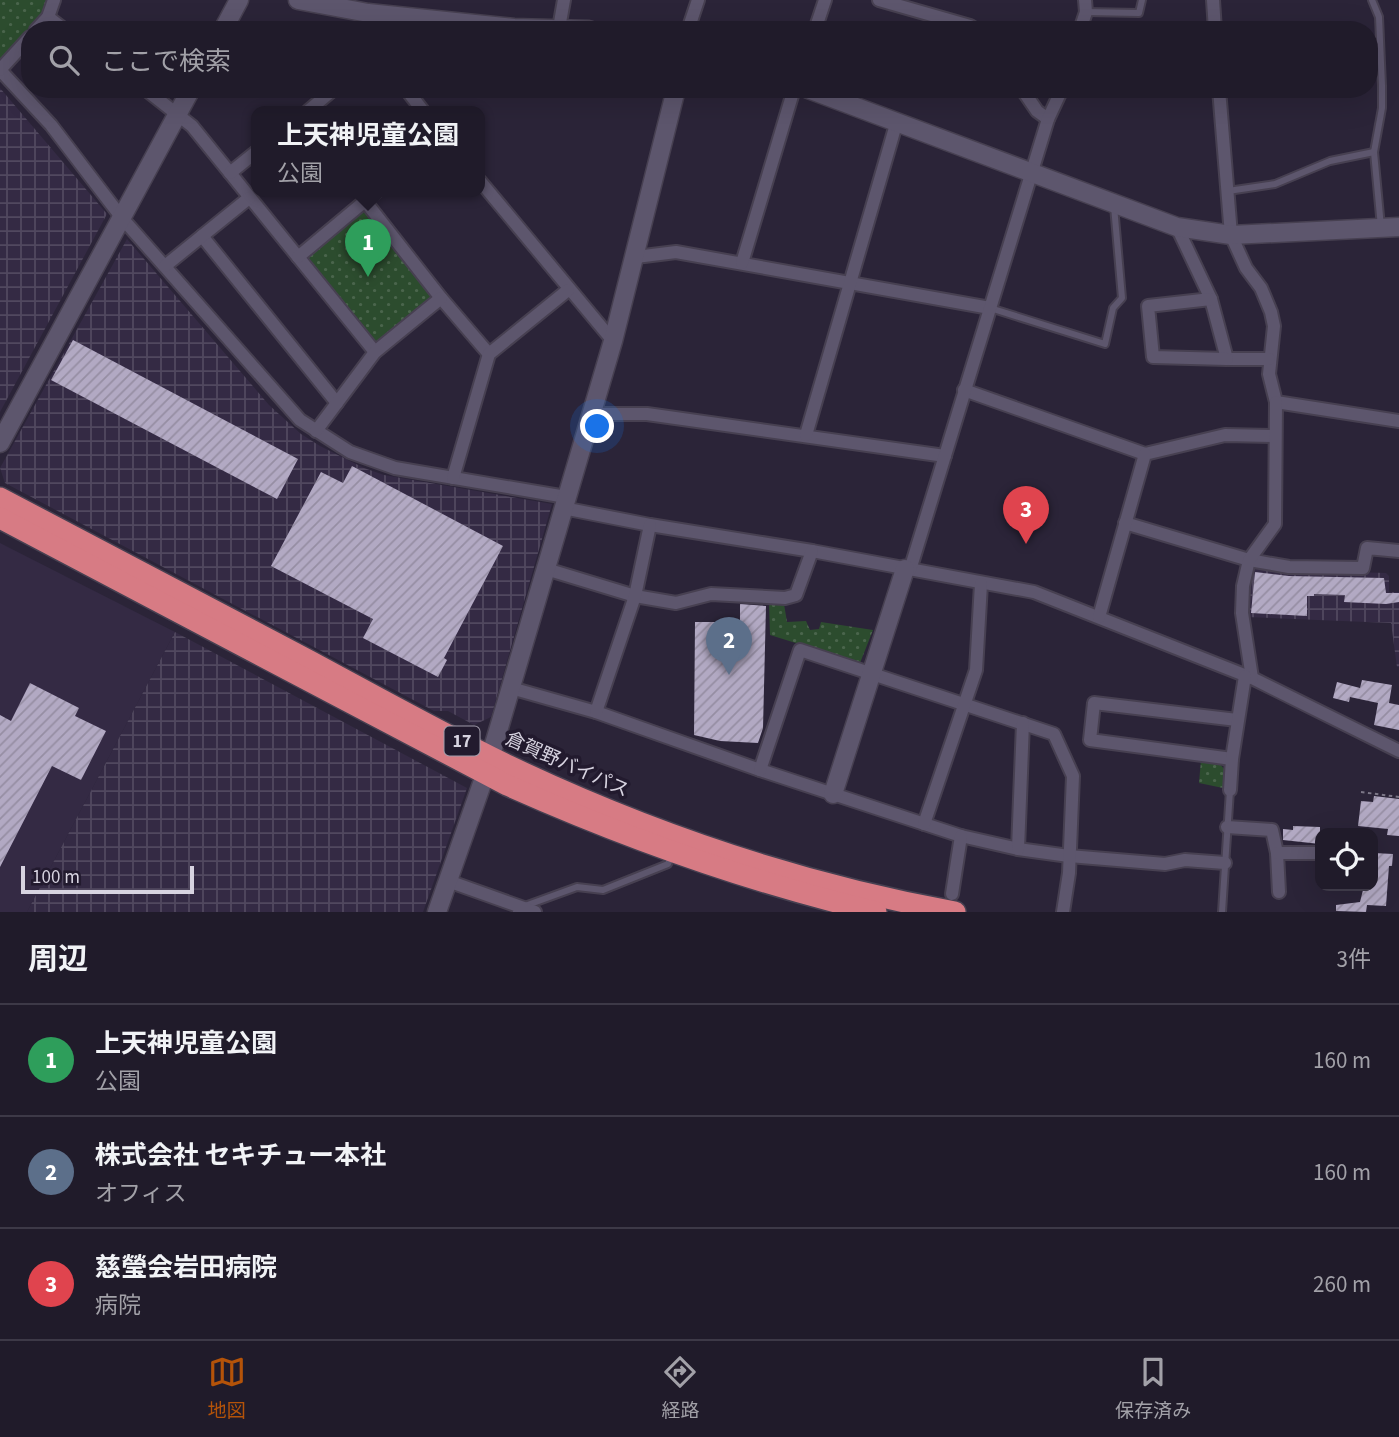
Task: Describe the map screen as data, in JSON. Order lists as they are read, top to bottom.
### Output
{
  "streets": {
    "highway": ["17", "倉賀野バイパス"]
  },
  "scale_bar": "100 m",
  "page": {
    "search": "ここで検索",
    "popup": ["上天神児童公園", "公園"],
    "pins": ["1", "3", "2"],
    "scale": "100 m",
    "heading": ["周辺", "3件"],
    "list": [
      {
        "mark": "1",
        "name": "上天神児童公園",
        "note": "公園",
        "value": "160 m"
      },
      {
        "mark": "2",
        "name": "株式会社 セキチュー本社",
        "note": "オフィス",
        "value": "160 m"
      },
      {
        "mark": "3",
        "name": "慈瑩会岩田病院",
        "note": "病院",
        "value": "260 m"
      }
    ],
    "nav": ["地図", "経路", "保存済み"]
  }
}
